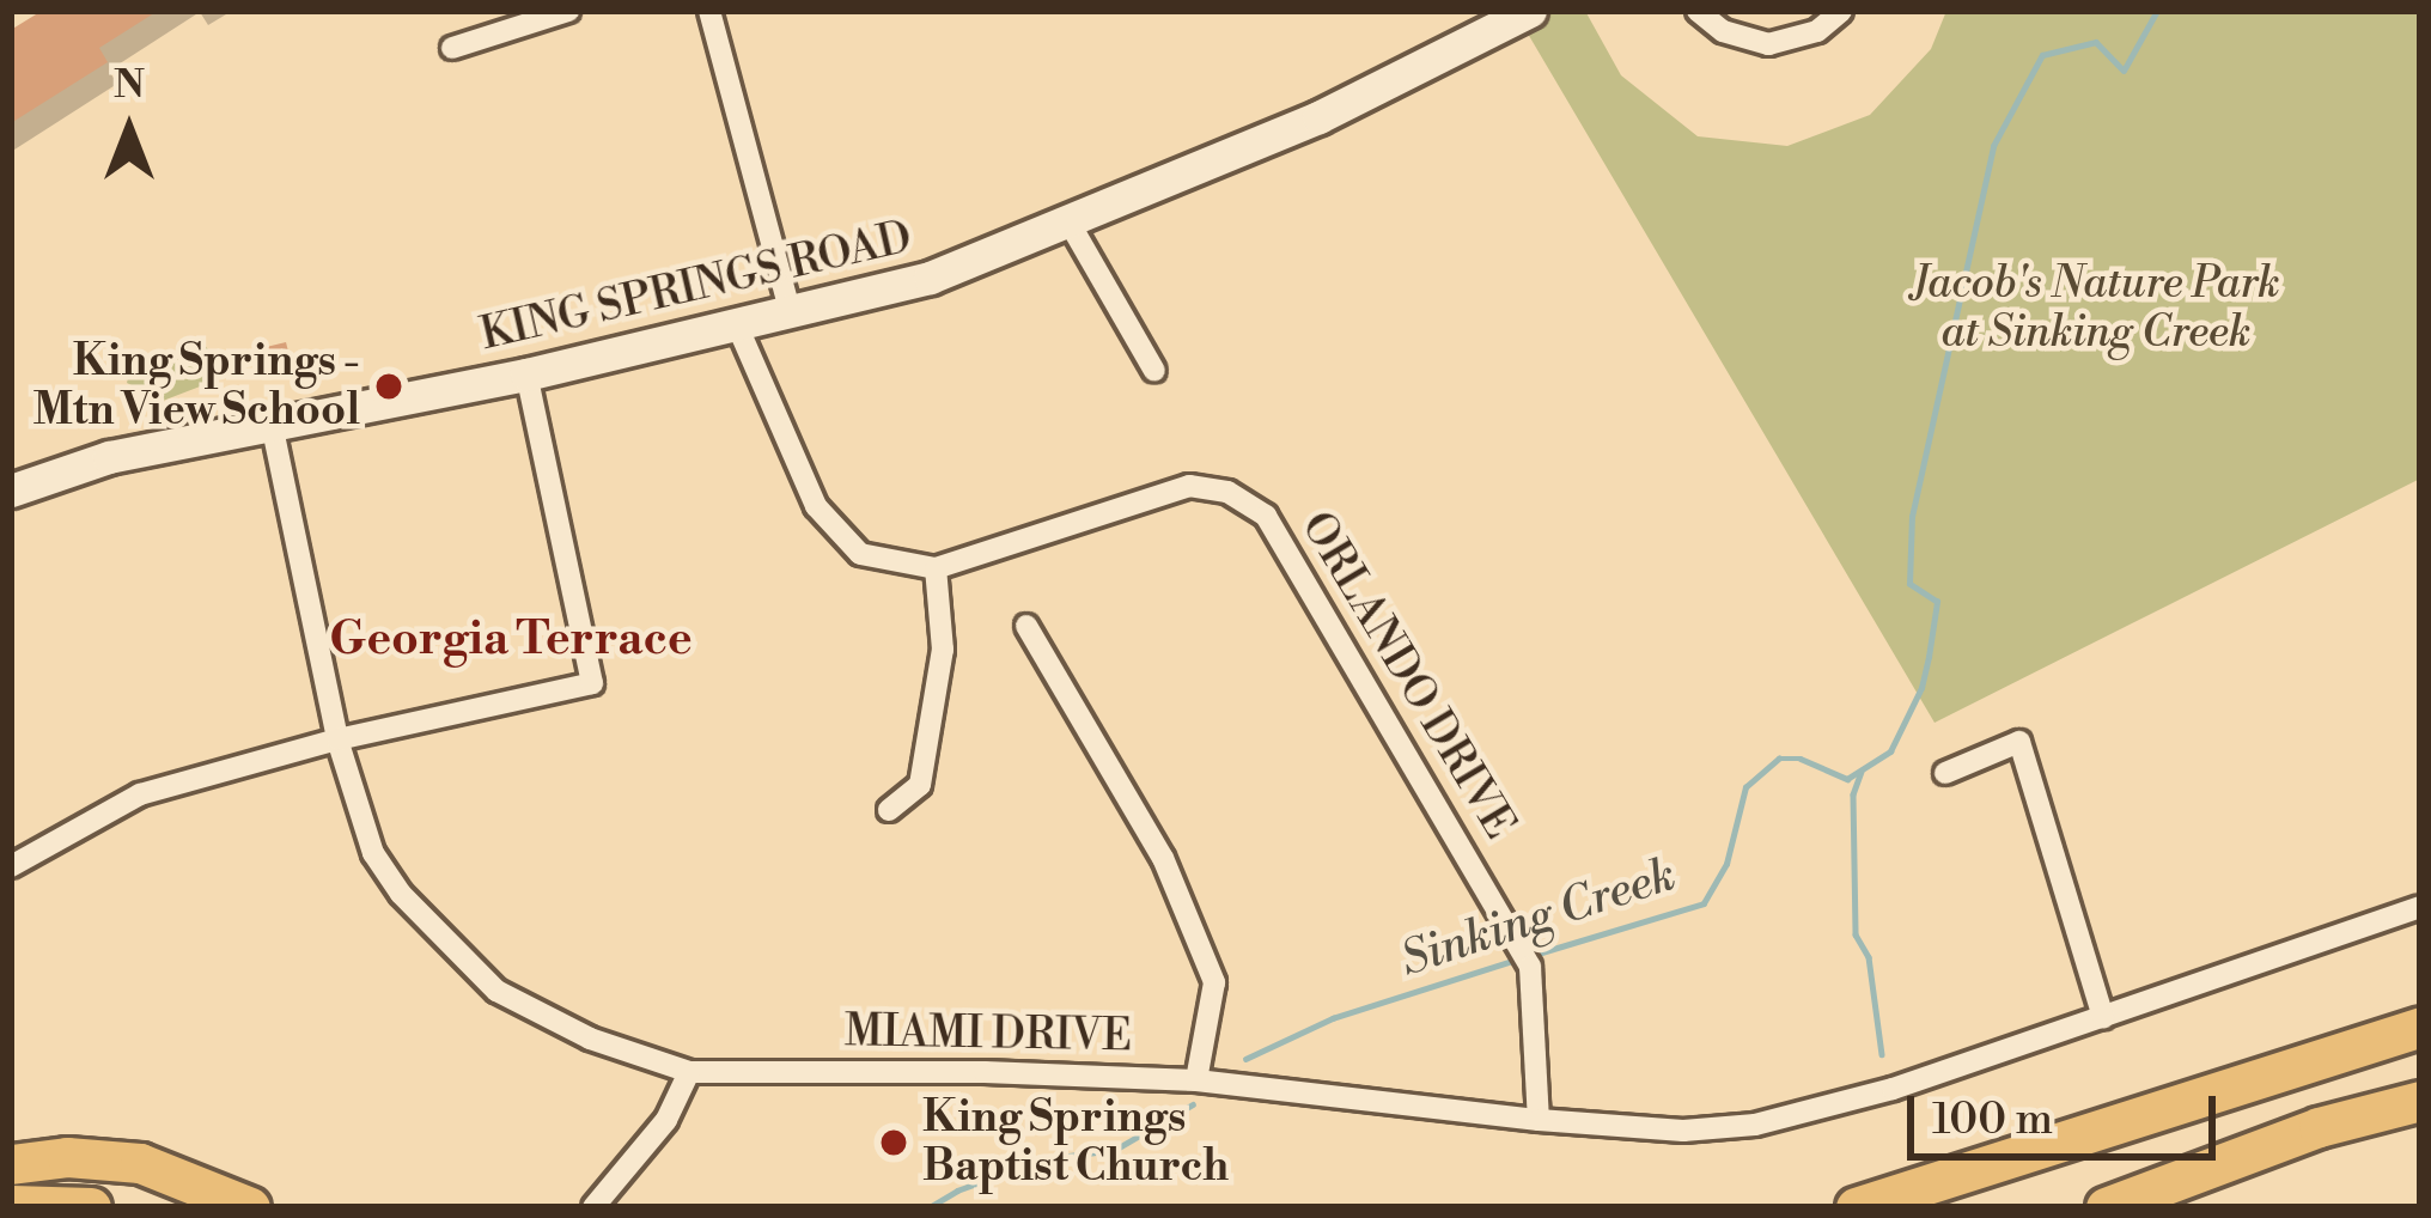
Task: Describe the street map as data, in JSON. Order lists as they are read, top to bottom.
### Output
{
  "streets": {
    "street": ["KING SPRINGS ROAD", "ORLANDO DRIVE", "MIAMI DRIVE"]
  },
  "crossings": [
    ["KING SPRINGS ROAD", "ORLANDO DRIVE"],
    ["KING SPRINGS ROAD", "MIAMI DRIVE"],
    ["ORLANDO DRIVE", "MIAMI DRIVE"]
  ],
  "districts": ["Georgia Terrace"],
  "water": ["Sinking Creek"],
  "parks": ["Jacob's Nature Park at Sinking Creek"],
  "places": ["King Springs - Mtn View School", "King Springs Baptist Church"],
  "scale_bar": "100 m",
  "north": "top"
}
